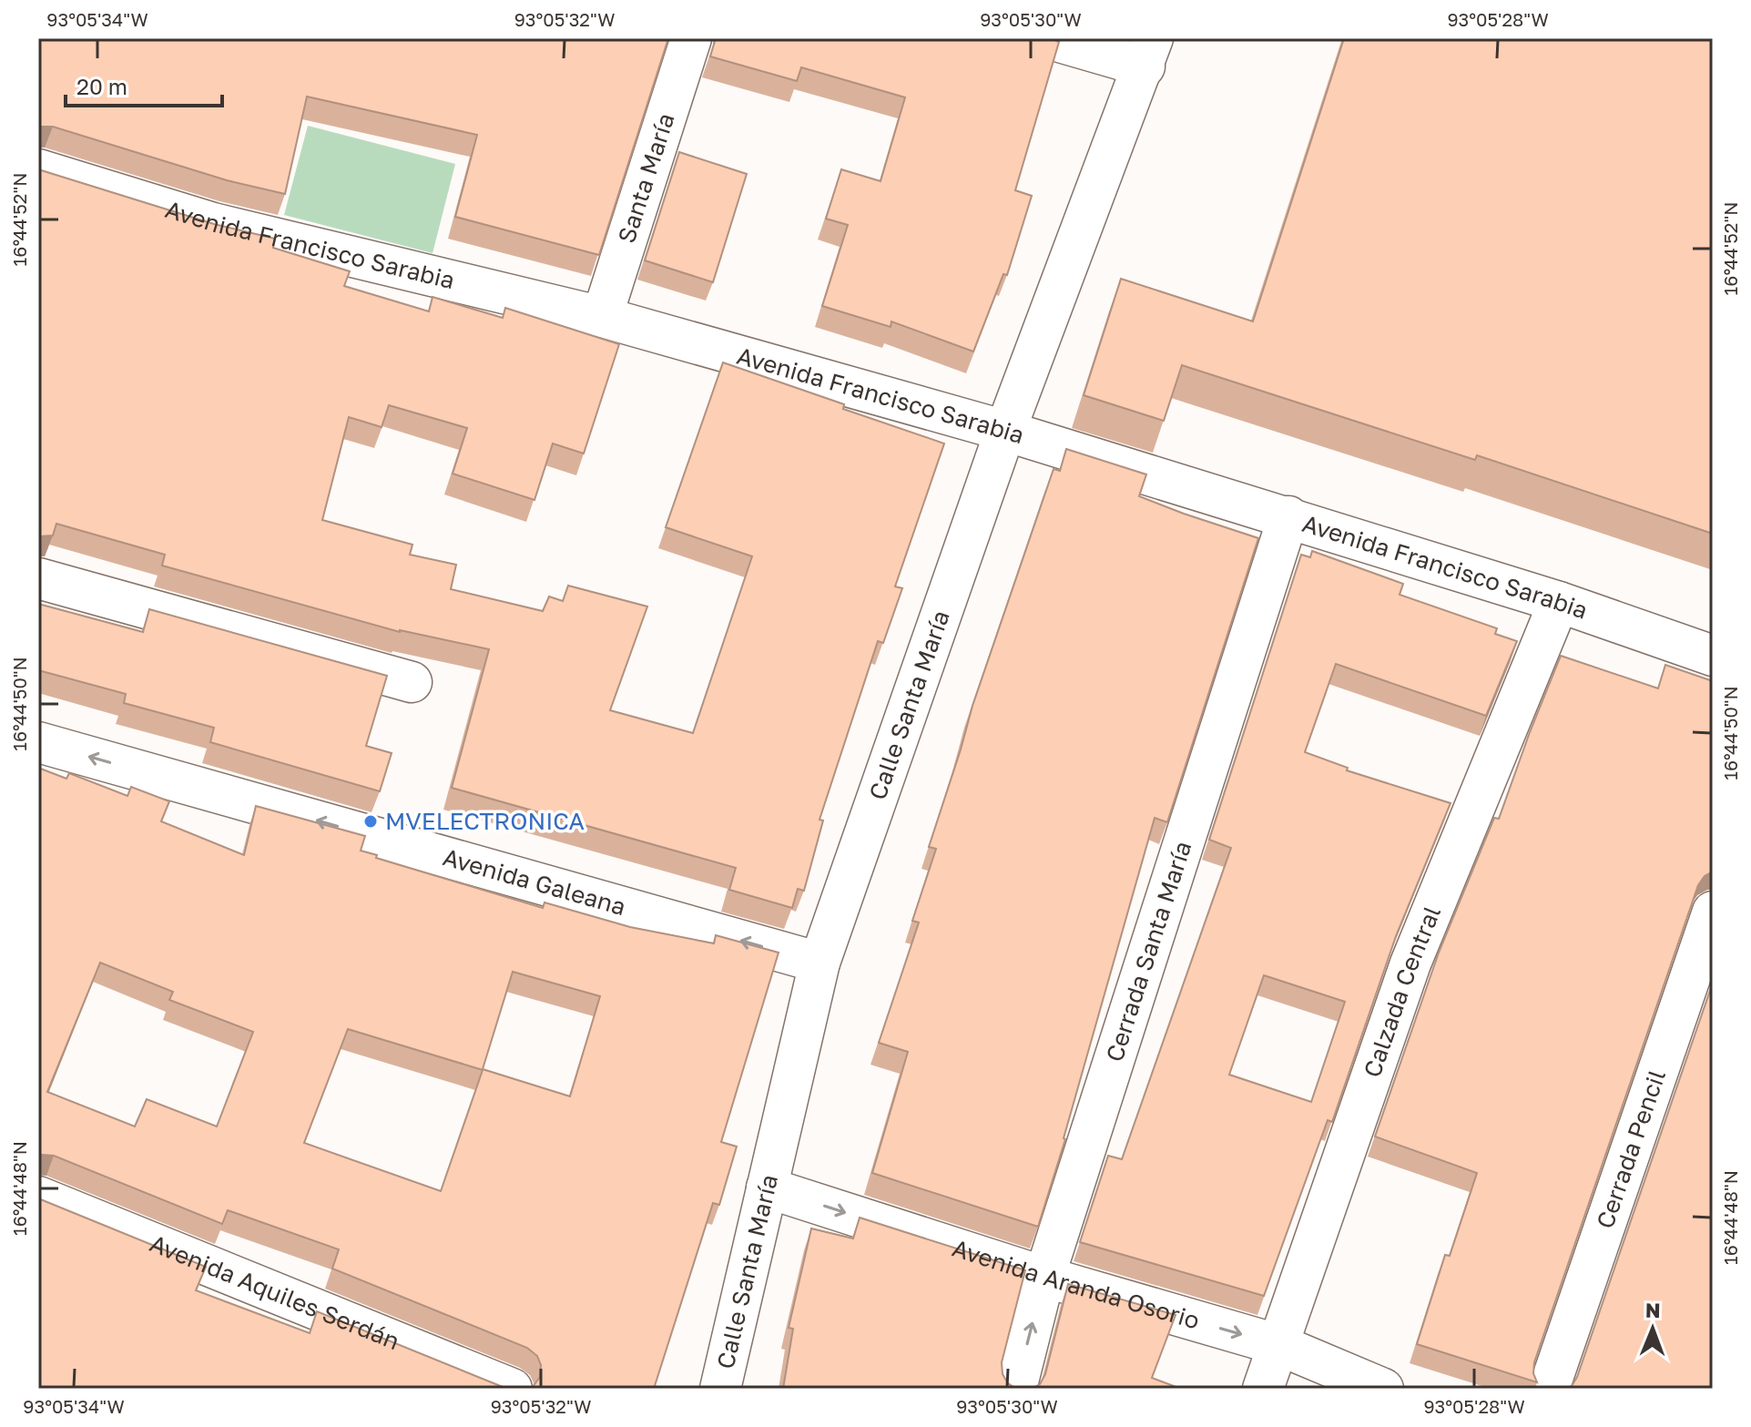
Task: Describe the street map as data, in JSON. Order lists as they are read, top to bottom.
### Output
{
  "streets": {
    "street": [
      "Santa María",
      "Avenida Francisco Sarabia",
      "Calle Santa María",
      "Avenida Galeana",
      "Cerrada Santa María",
      "Calzada Central",
      "Cerrada Pencil",
      "Avenida Aranda Osorio",
      "Avenida Aquiles Serdán"
    ]
  },
  "crossings": [
    ["Santa María", "Avenida Francisco Sarabia"],
    ["Avenida Francisco Sarabia", "Calle Santa María"],
    ["Avenida Francisco Sarabia", "Cerrada Santa María"],
    ["Avenida Francisco Sarabia", "Calzada Central"],
    ["Calle Santa María", "Avenida Galeana"],
    ["Calle Santa María", "Avenida Aranda Osorio"],
    ["Cerrada Santa María", "Avenida Aranda Osorio"],
    ["Calzada Central", "Avenida Aranda Osorio"]
  ],
  "one_way": ["Avenida Aranda Osorio"],
  "places": ["MVELECTRONICA"],
  "scale_bar": "20 m",
  "north": "top",
  "coordinates": [
    "93°05'34\"W",
    "93°05'32\"W",
    "93°05'30\"W",
    "93°05'28\"W",
    "16°44'52\"N",
    "16°44'50\"N",
    "16°44'48\"N"
  ]
}
